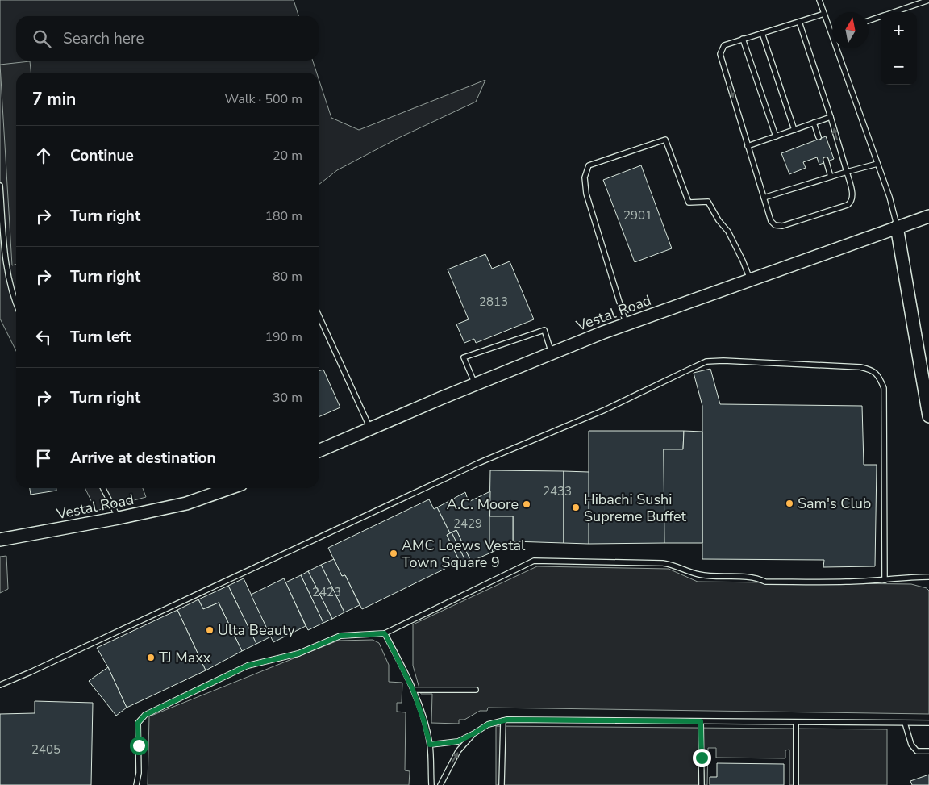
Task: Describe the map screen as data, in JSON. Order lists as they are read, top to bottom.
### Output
{
  "streets": {
    "street": ["Vestal Road"]
  },
  "places": [
    "Sam's Club",
    "A.C. Moore",
    "Hibachi Sushi Supreme Buffet",
    "AMC Loews Vestal Town Square 9",
    "Ulta Beauty",
    "TJ Maxx"
  ],
  "house_numbers": [
    "2901",
    "2813",
    "2433",
    "2429",
    "2423",
    "2405"
  ],
  "north": "top",
  "page": {
    "map_buttons": ["+", "−"],
    "search": "Search here",
    "heading": ["7 min", "Walk · 500 m"],
    "list": [
      ["Continue", "20 m"],
      ["Turn right", "180 m"],
      ["Turn right", "80 m"],
      ["Turn left", "190 m"],
      ["Turn right", "30 m"],
      "Arrive at destination"
    ]
  }
}
